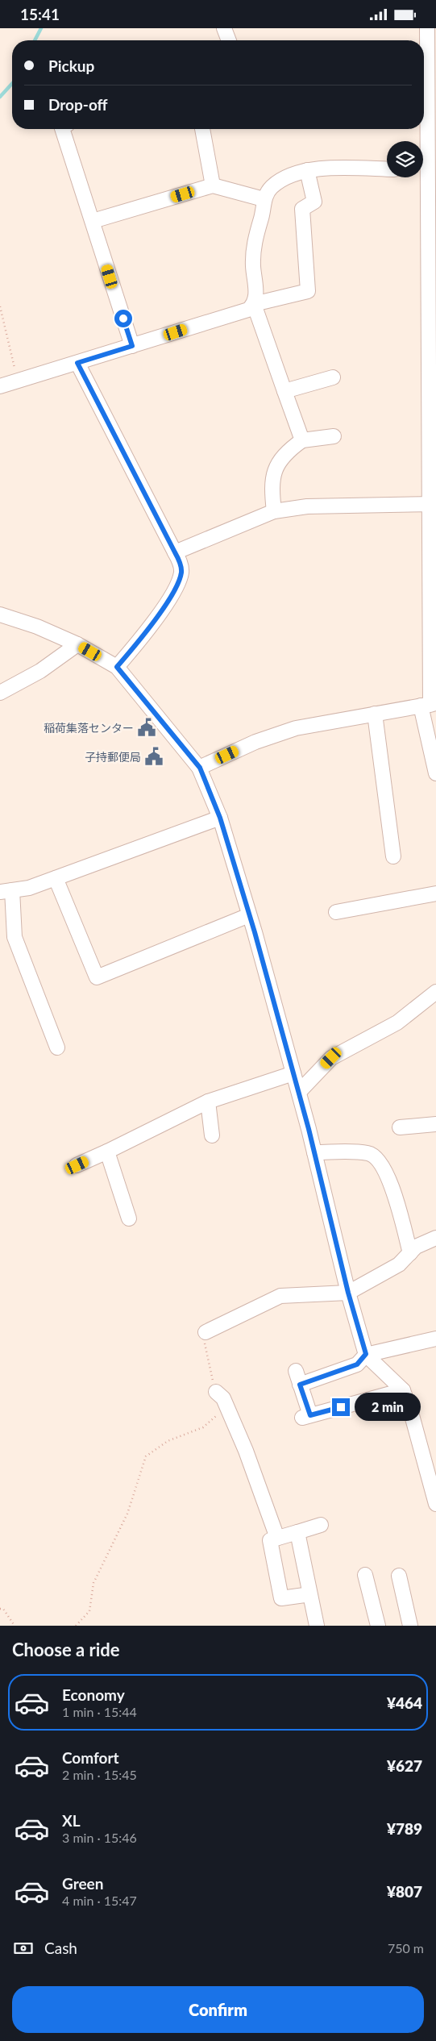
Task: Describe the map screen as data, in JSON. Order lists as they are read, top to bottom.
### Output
{
  "places": {
    "public building": ["稲荷集落センター", "子持郵便局"]
  },
  "page": {
    "status": "15:41",
    "banner": ["Pickup", "Drop-off"],
    "bubble": "2 min",
    "heading": "Choose a ride",
    "list": [
      {
        "name": "Economy",
        "note": "1 min · 15:44",
        "value": "¥464"
      },
      {
        "name": "Comfort",
        "note": "2 min · 15:45",
        "value": "¥627"
      },
      {
        "name": "XL",
        "note": "3 min · 15:46",
        "value": "¥789"
      },
      {
        "name": "Green",
        "note": "4 min · 15:47",
        "value": "¥807"
      }
    ],
    "pay": ["Cash", "750 m"],
    "buttons": "Confirm"
  }
}
